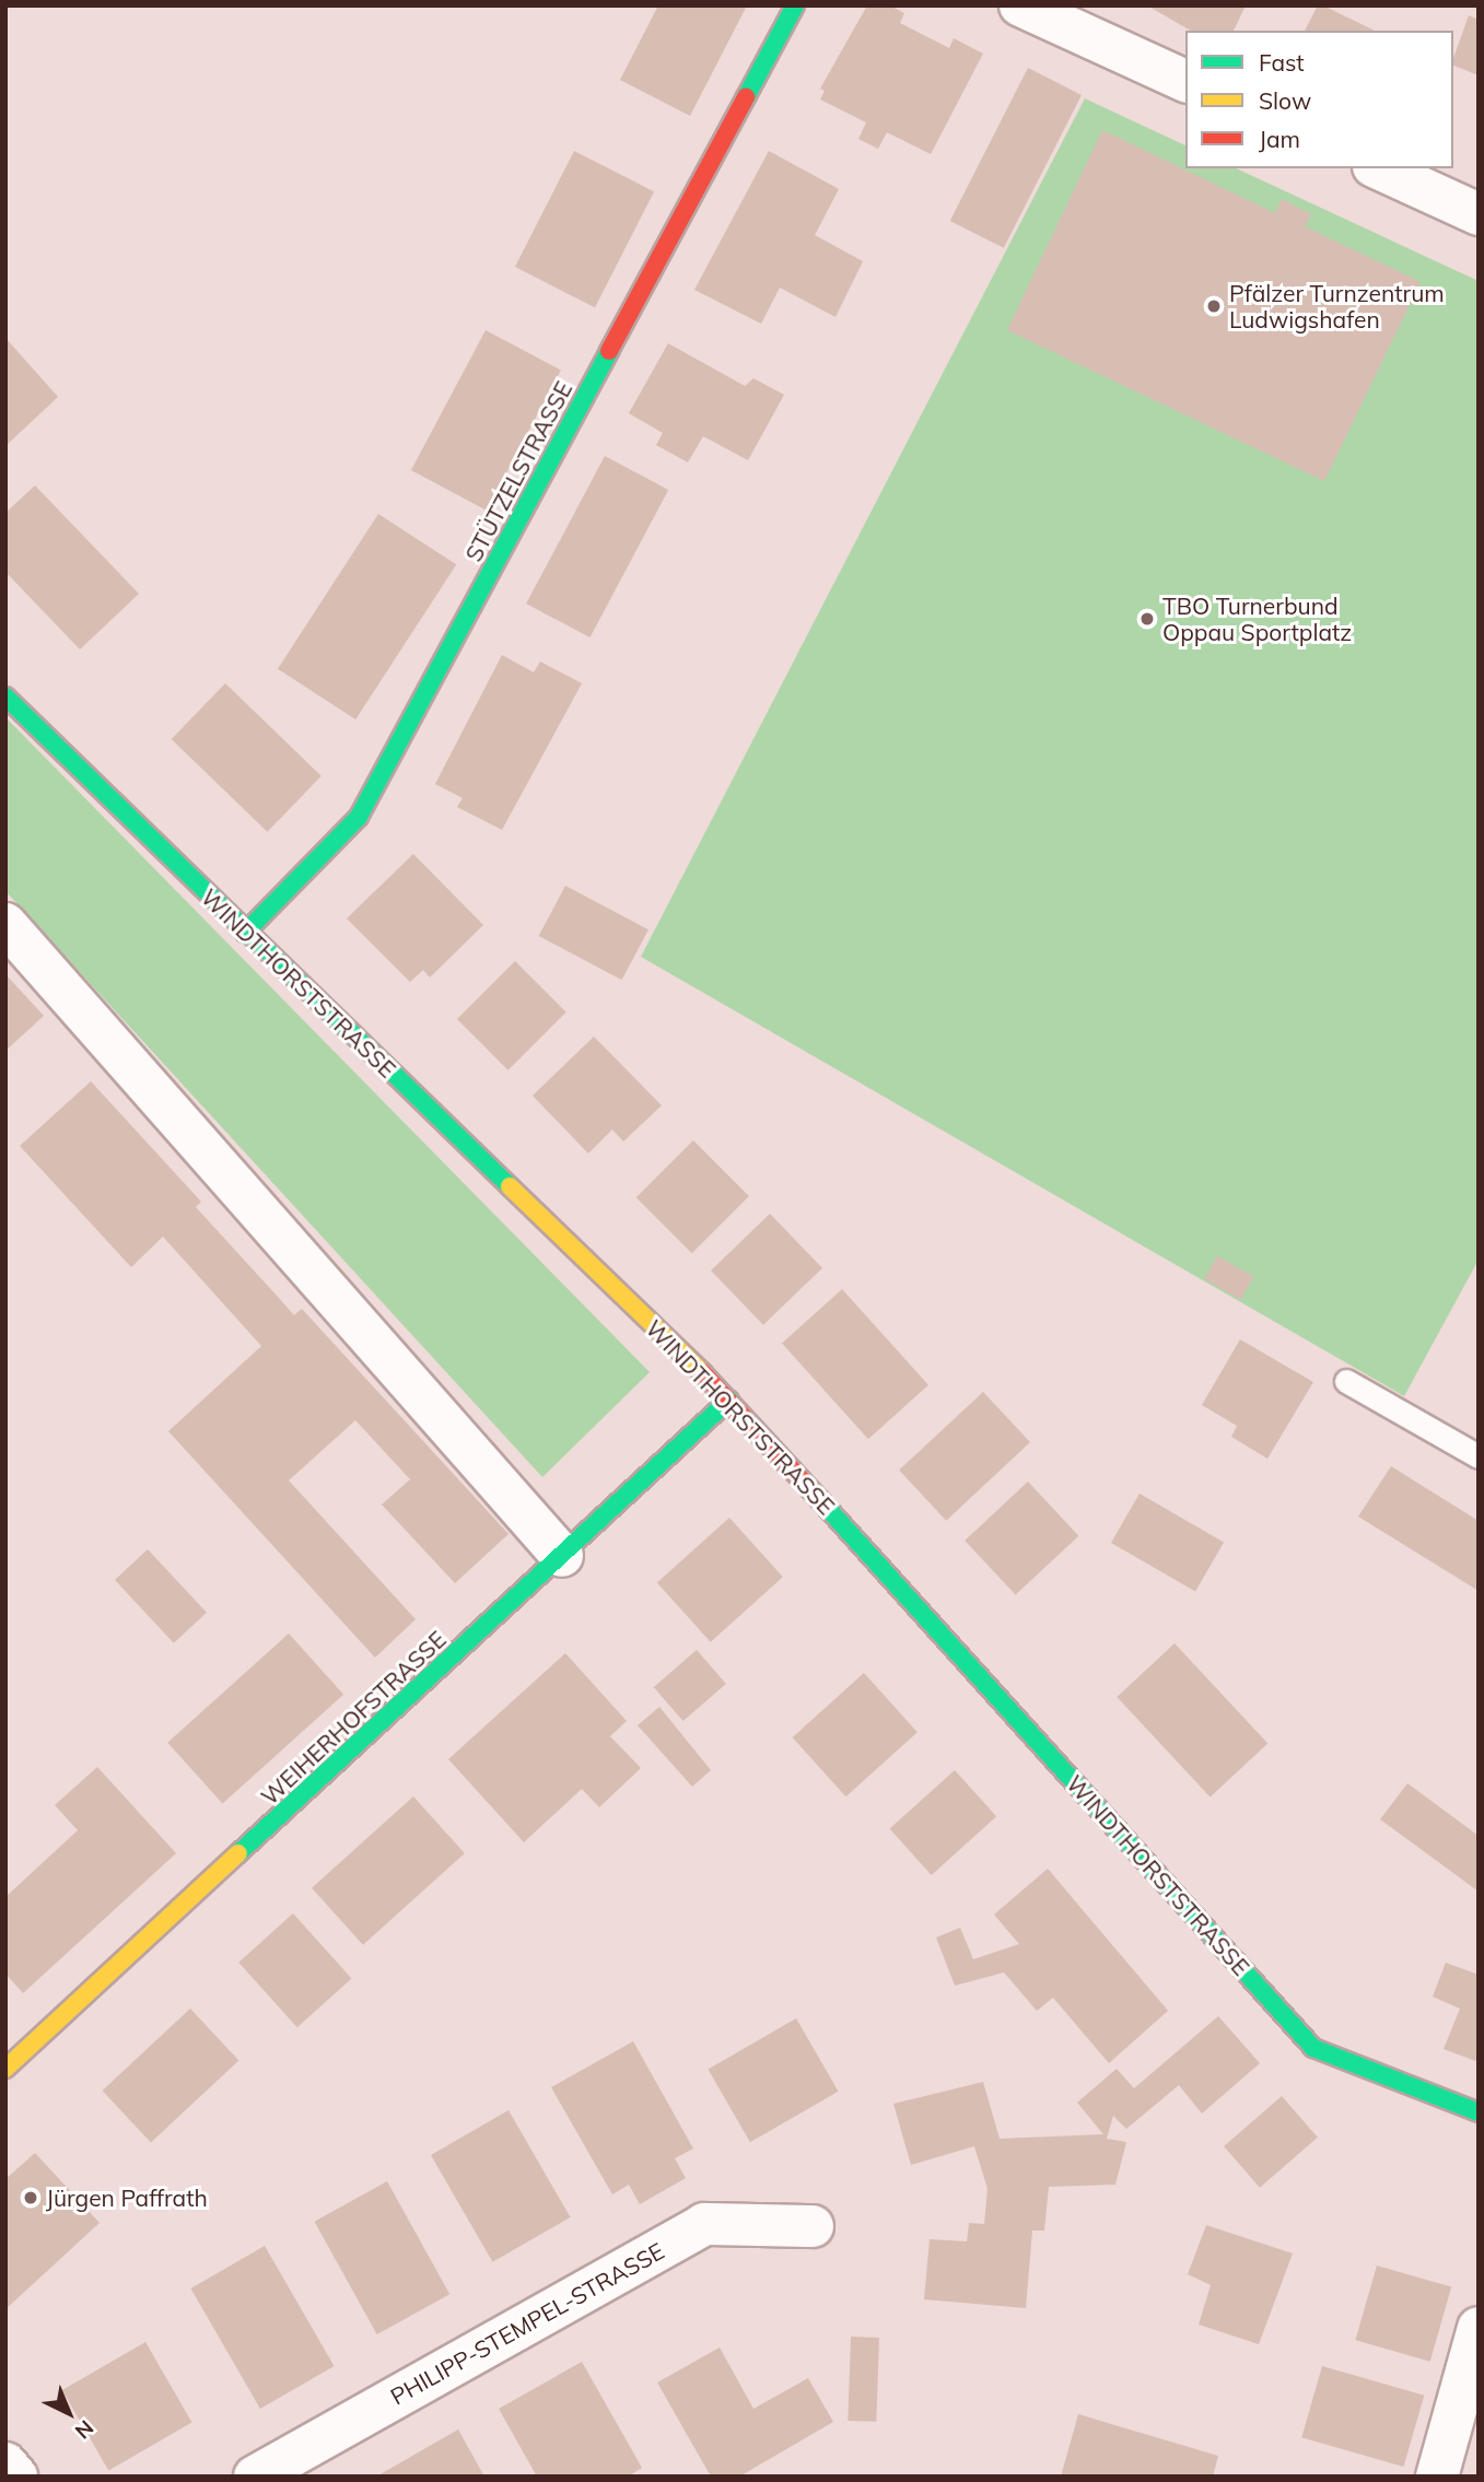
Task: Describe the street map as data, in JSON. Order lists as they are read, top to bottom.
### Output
{
  "streets": {
    "street": [
      "STÜTZELSTRASSE",
      "WINDTHORSTSTRASSE",
      "WEIHERHOFSTRASSE",
      "PHILIPP-STEMPEL-STRASSE"
    ]
  },
  "crossings": [
    ["STÜTZELSTRASSE", "WINDTHORSTSTRASSE"],
    ["WINDTHORSTSTRASSE", "WEIHERHOFSTRASSE"]
  ],
  "places": ["Pfälzer Turnzentrum Ludwigshafen", "TBO Turnerbund Oppau Sportplatz", "Jürgen Paffrath"],
  "legend": ["Fast", "Slow", "Jam"],
  "north": "bottom right"
}
